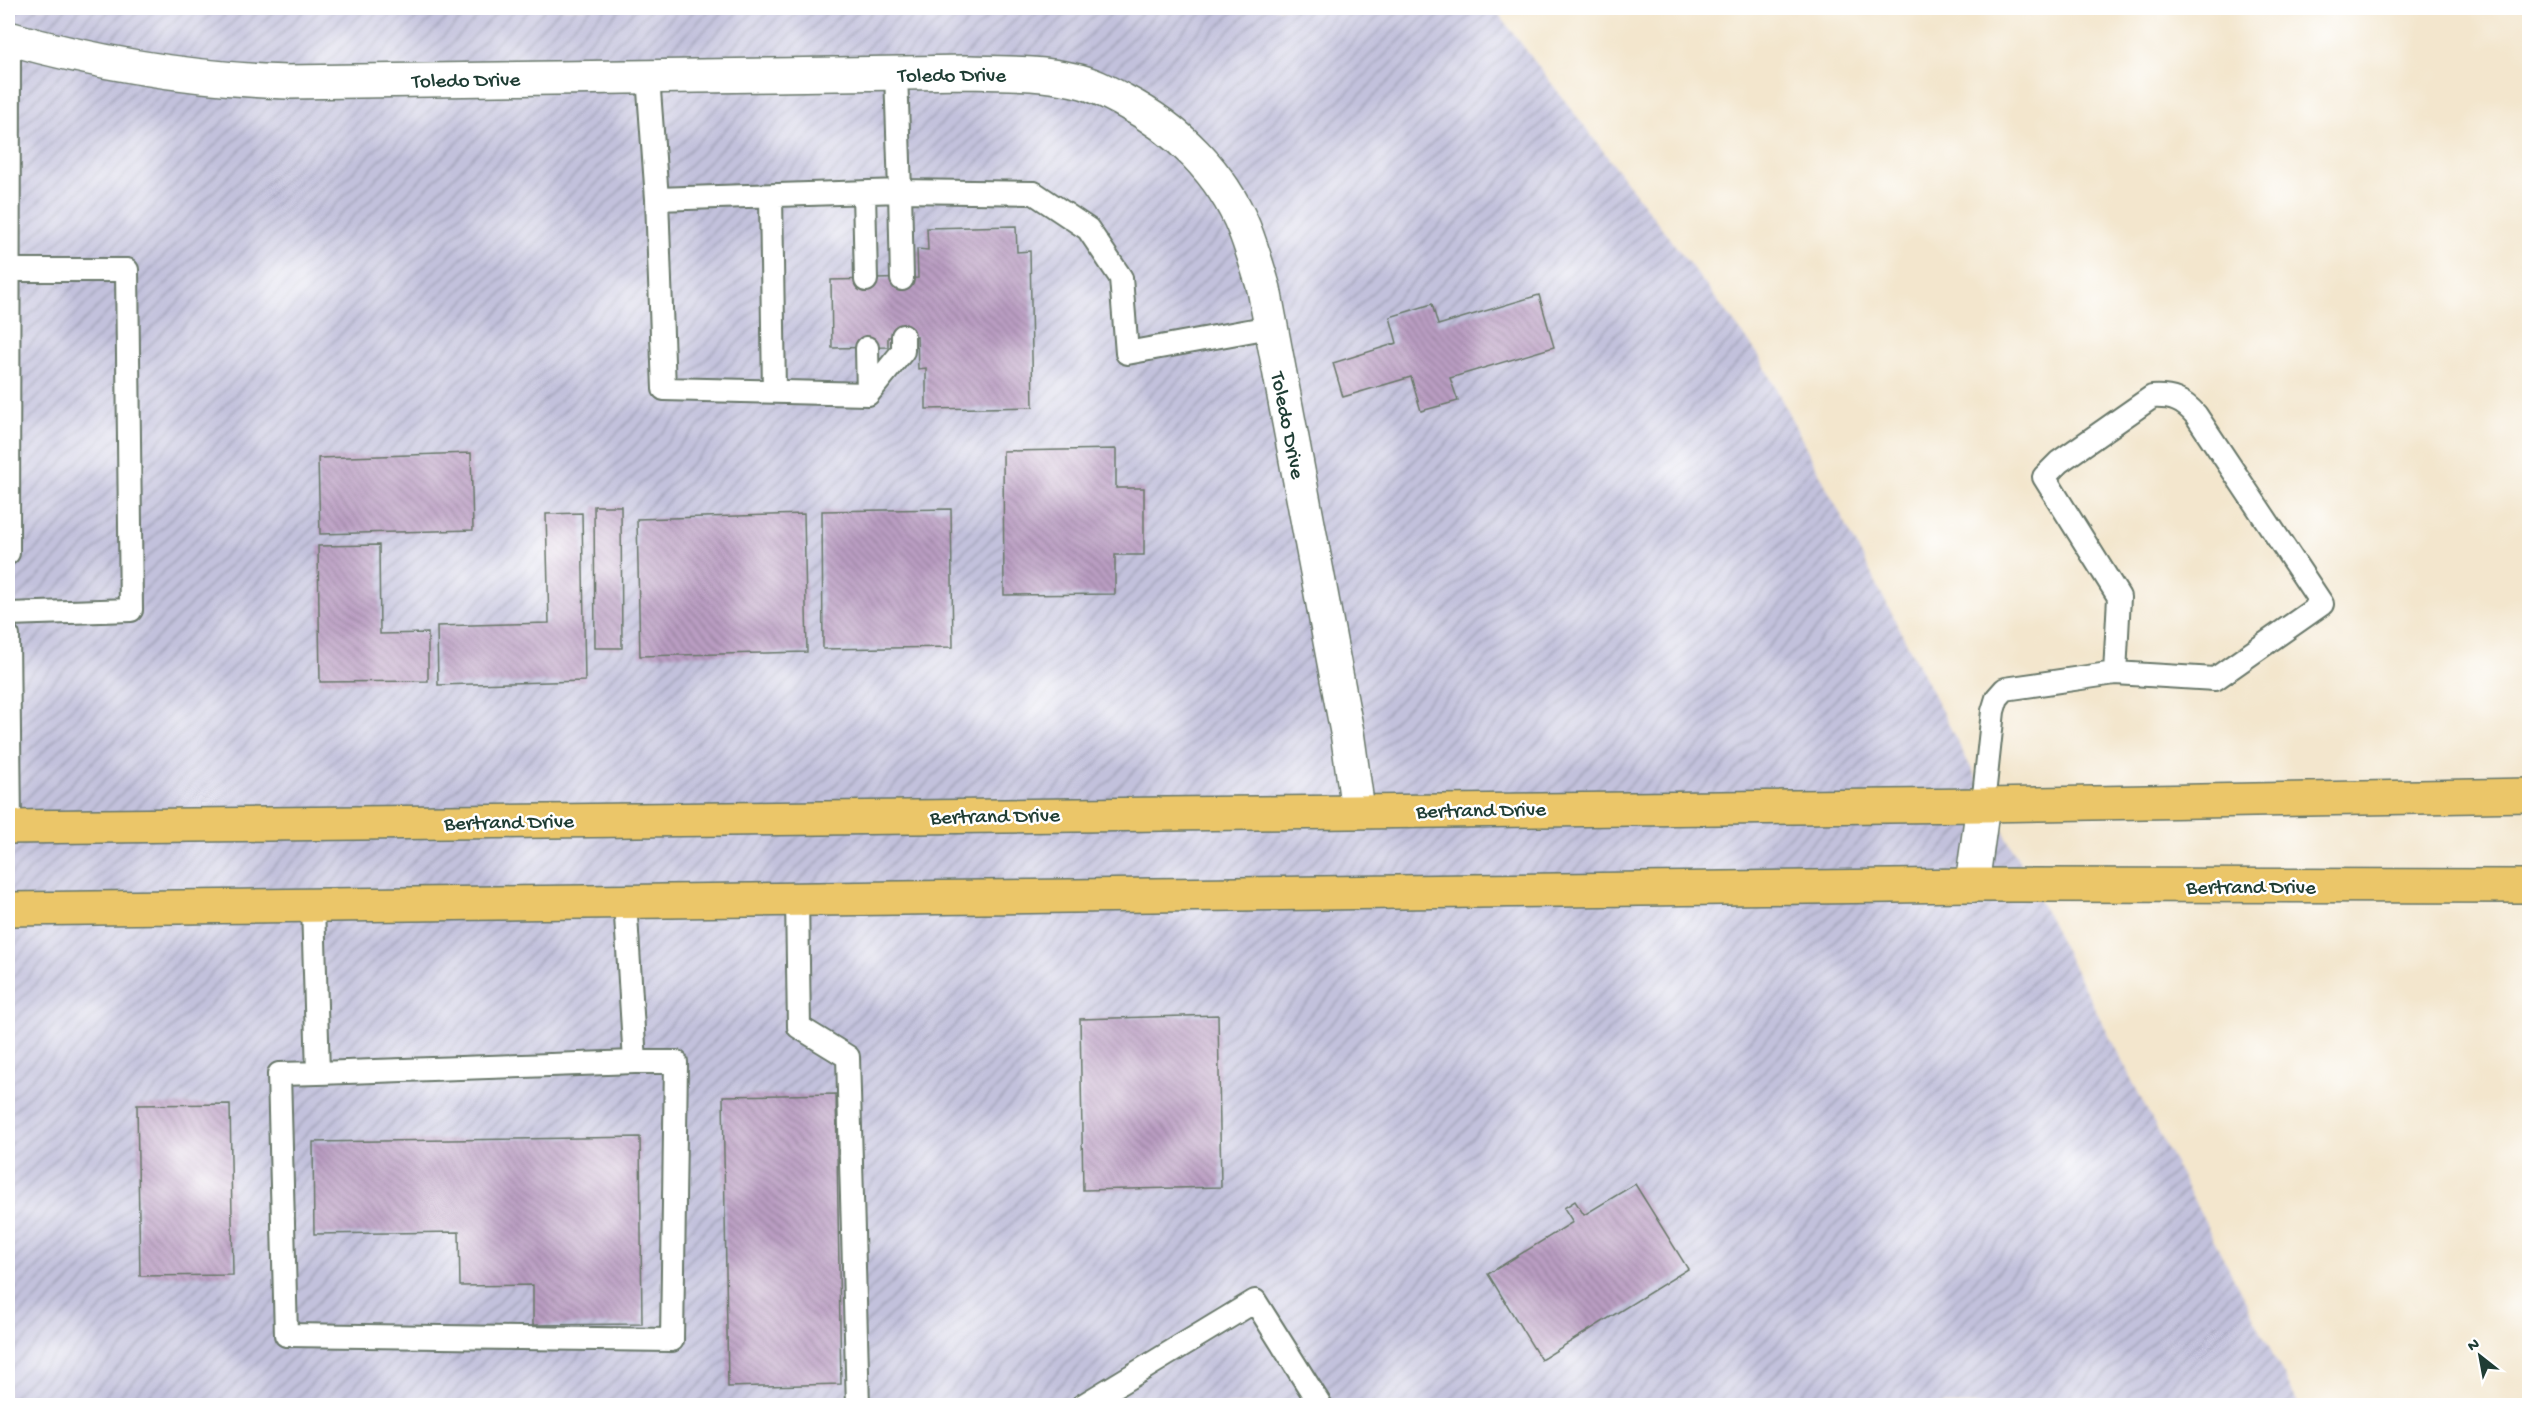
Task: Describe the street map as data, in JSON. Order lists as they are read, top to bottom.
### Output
{
  "streets": {
    "main road": ["Bertrand Drive"],
    "street": ["Toledo Drive"]
  },
  "crossings": [
    ["Toledo Drive", "Bertrand Drive"]
  ],
  "north": "top left"
}
